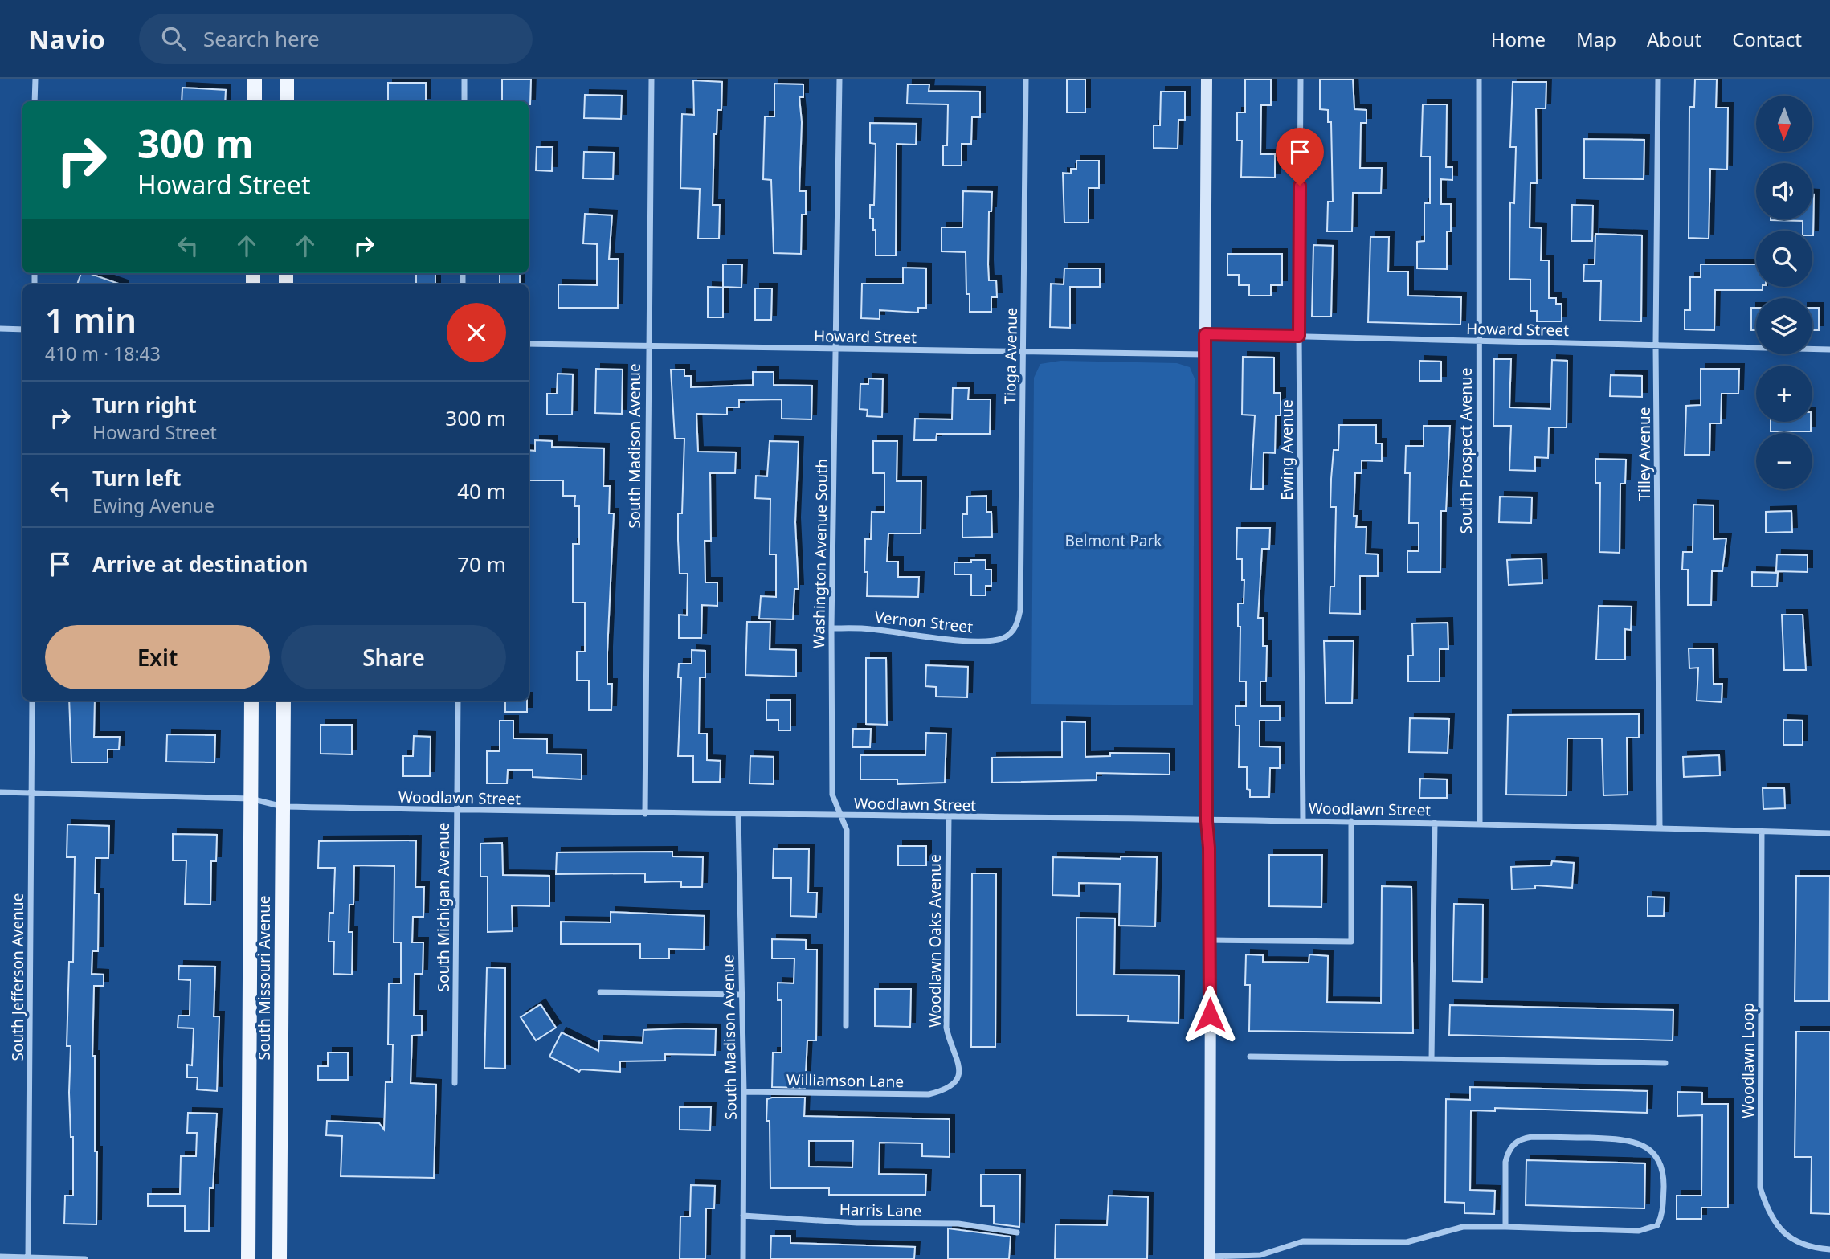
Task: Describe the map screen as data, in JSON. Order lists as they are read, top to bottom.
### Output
{
  "streets": {
    "main road": ["South Missouri Avenue"],
    "street": [
      "Howard Street",
      "Tioga Avenue",
      "South Madison Avenue",
      "Ewing Avenue",
      "South Prospect Avenue",
      "Tilley Avenue",
      "Washington Avenue South",
      "Vernon Street",
      "Woodlawn Street",
      "South Michigan Avenue",
      "Woodlawn Oaks Avenue",
      "South Jefferson Avenue",
      "Woodlawn Loop",
      "Williamson Lane",
      "Harris Lane"
    ]
  },
  "crossings": [
    ["Howard Street", "Tioga Avenue"],
    ["Howard Street", "South Madison Avenue"],
    ["Howard Street", "Ewing Avenue"],
    ["Howard Street", "South Prospect Avenue"],
    ["Howard Street", "Tilley Avenue"],
    ["Howard Street", "Washington Avenue South"],
    ["Tioga Avenue", "Vernon Street"],
    ["South Madison Avenue", "Woodlawn Street"],
    ["South Madison Avenue", "Williamson Lane"],
    ["South Madison Avenue", "Harris Lane"],
    ["Ewing Avenue", "Woodlawn Street"],
    ["South Prospect Avenue", "Woodlawn Street"],
    ["Tilley Avenue", "Woodlawn Street"],
    ["Washington Avenue South", "Vernon Street"],
    ["Washington Avenue South", "Woodlawn Street"],
    ["Woodlawn Street", "South Michigan Avenue"],
    ["Woodlawn Street", "Woodlawn Oaks Avenue"],
    ["Woodlawn Street", "South Jefferson Avenue"],
    ["Woodlawn Street", "South Missouri Avenue"],
    ["Woodlawn Street", "Woodlawn Loop"],
    ["Woodlawn Oaks Avenue", "Williamson Lane"]
  ],
  "parks": ["Belmont Park"],
  "north": "bottom",
  "page": {
    "header": "Navio",
    "search": "Search here",
    "nav": [
      "Home",
      "Map",
      "About",
      "Contact"
    ],
    "map_buttons": ["+", "−"],
    "turn": ["300 m", "Howard Street"],
    "heading": ["1 min", "410 m · 18:43"],
    "list": [
      {
        "name": "Turn right",
        "note": "Howard Street",
        "value": "300 m"
      },
      {
        "name": "Turn left",
        "note": "Ewing Avenue",
        "value": "40 m"
      },
      {
        "name": "Arrive at destination",
        "value": "70 m"
      }
    ],
    "buttons": ["Exit", "Share"]
  }
}
